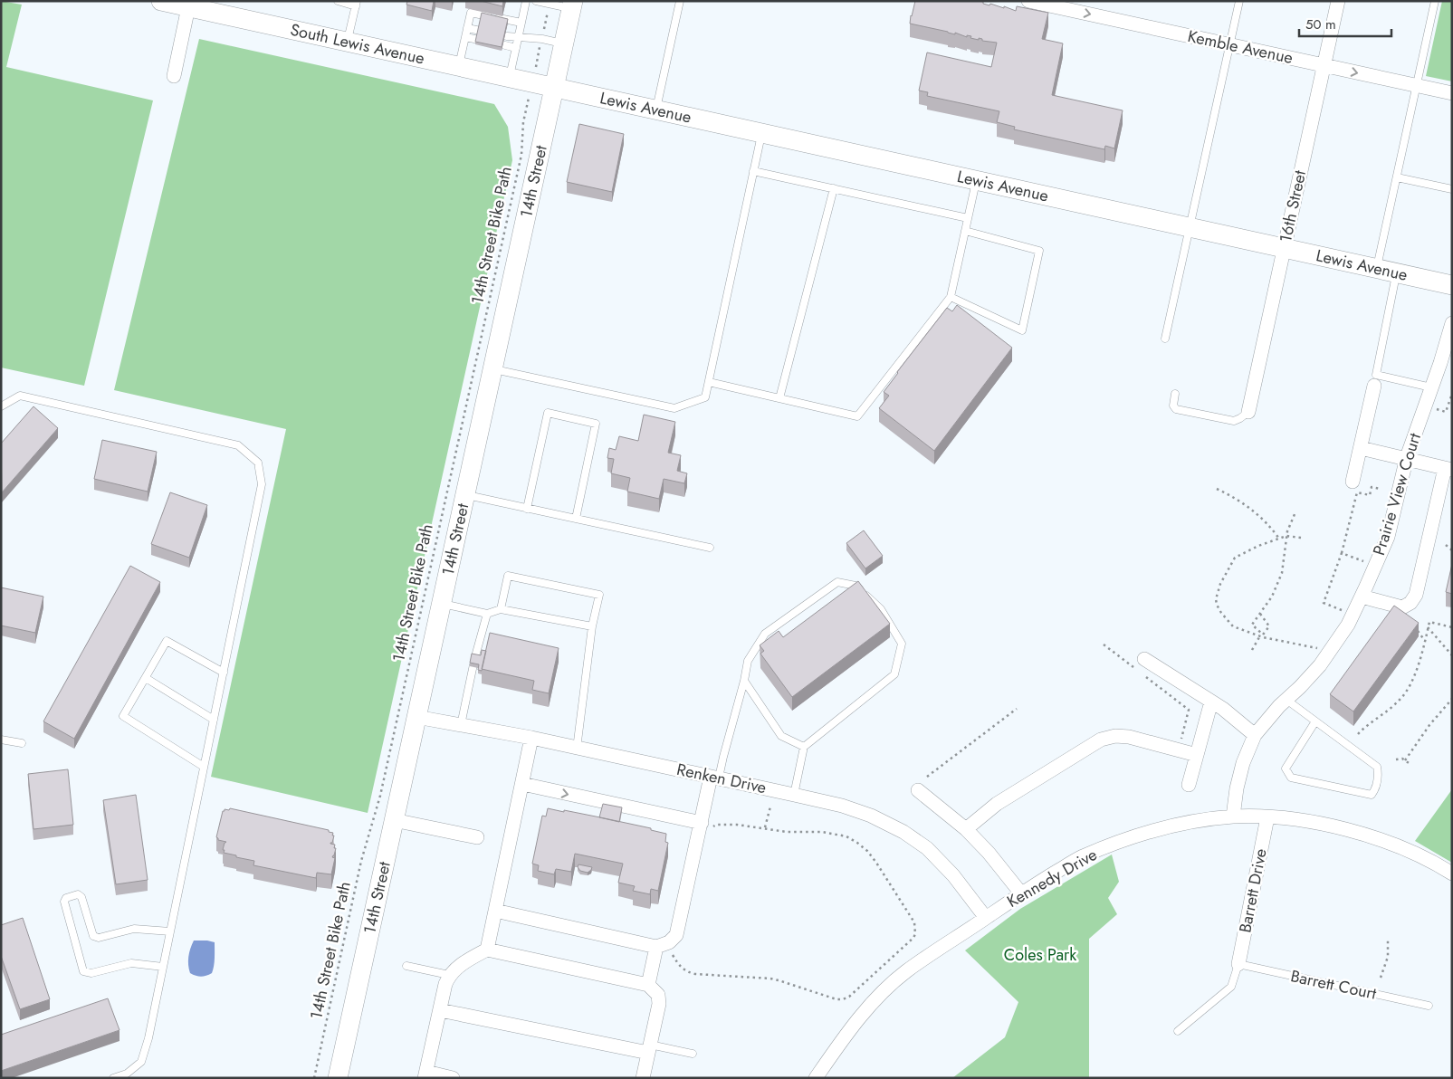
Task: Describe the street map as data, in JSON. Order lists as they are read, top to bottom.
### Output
{
  "streets": {
    "main road": ["South Lewis Avenue", "Lewis Avenue", "14th Street"],
    "street": [
      "Kemble Avenue",
      "16th Street",
      "Prairie View Court",
      "Renken Drive",
      "Kennedy Drive",
      "Barrett Drive"
    ],
    "lane": ["Barrett Court"],
    "path": ["14th Street Bike Path"]
  },
  "crossings": [
    ["South Lewis Avenue", "Lewis Avenue"],
    ["South Lewis Avenue", "14th Street"],
    ["Kemble Avenue", "16th Street"],
    ["Lewis Avenue", "14th Street"],
    ["Lewis Avenue", "16th Street"],
    ["14th Street", "Renken Drive"],
    ["Prairie View Court", "Kennedy Drive"],
    ["Renken Drive", "Kennedy Drive"],
    ["Kennedy Drive", "Barrett Drive"],
    ["Barrett Drive", "Barrett Court"]
  ],
  "one_way": ["Kemble Avenue"],
  "parks": ["Coles Park"],
  "scale_bar": "50 m"
}
